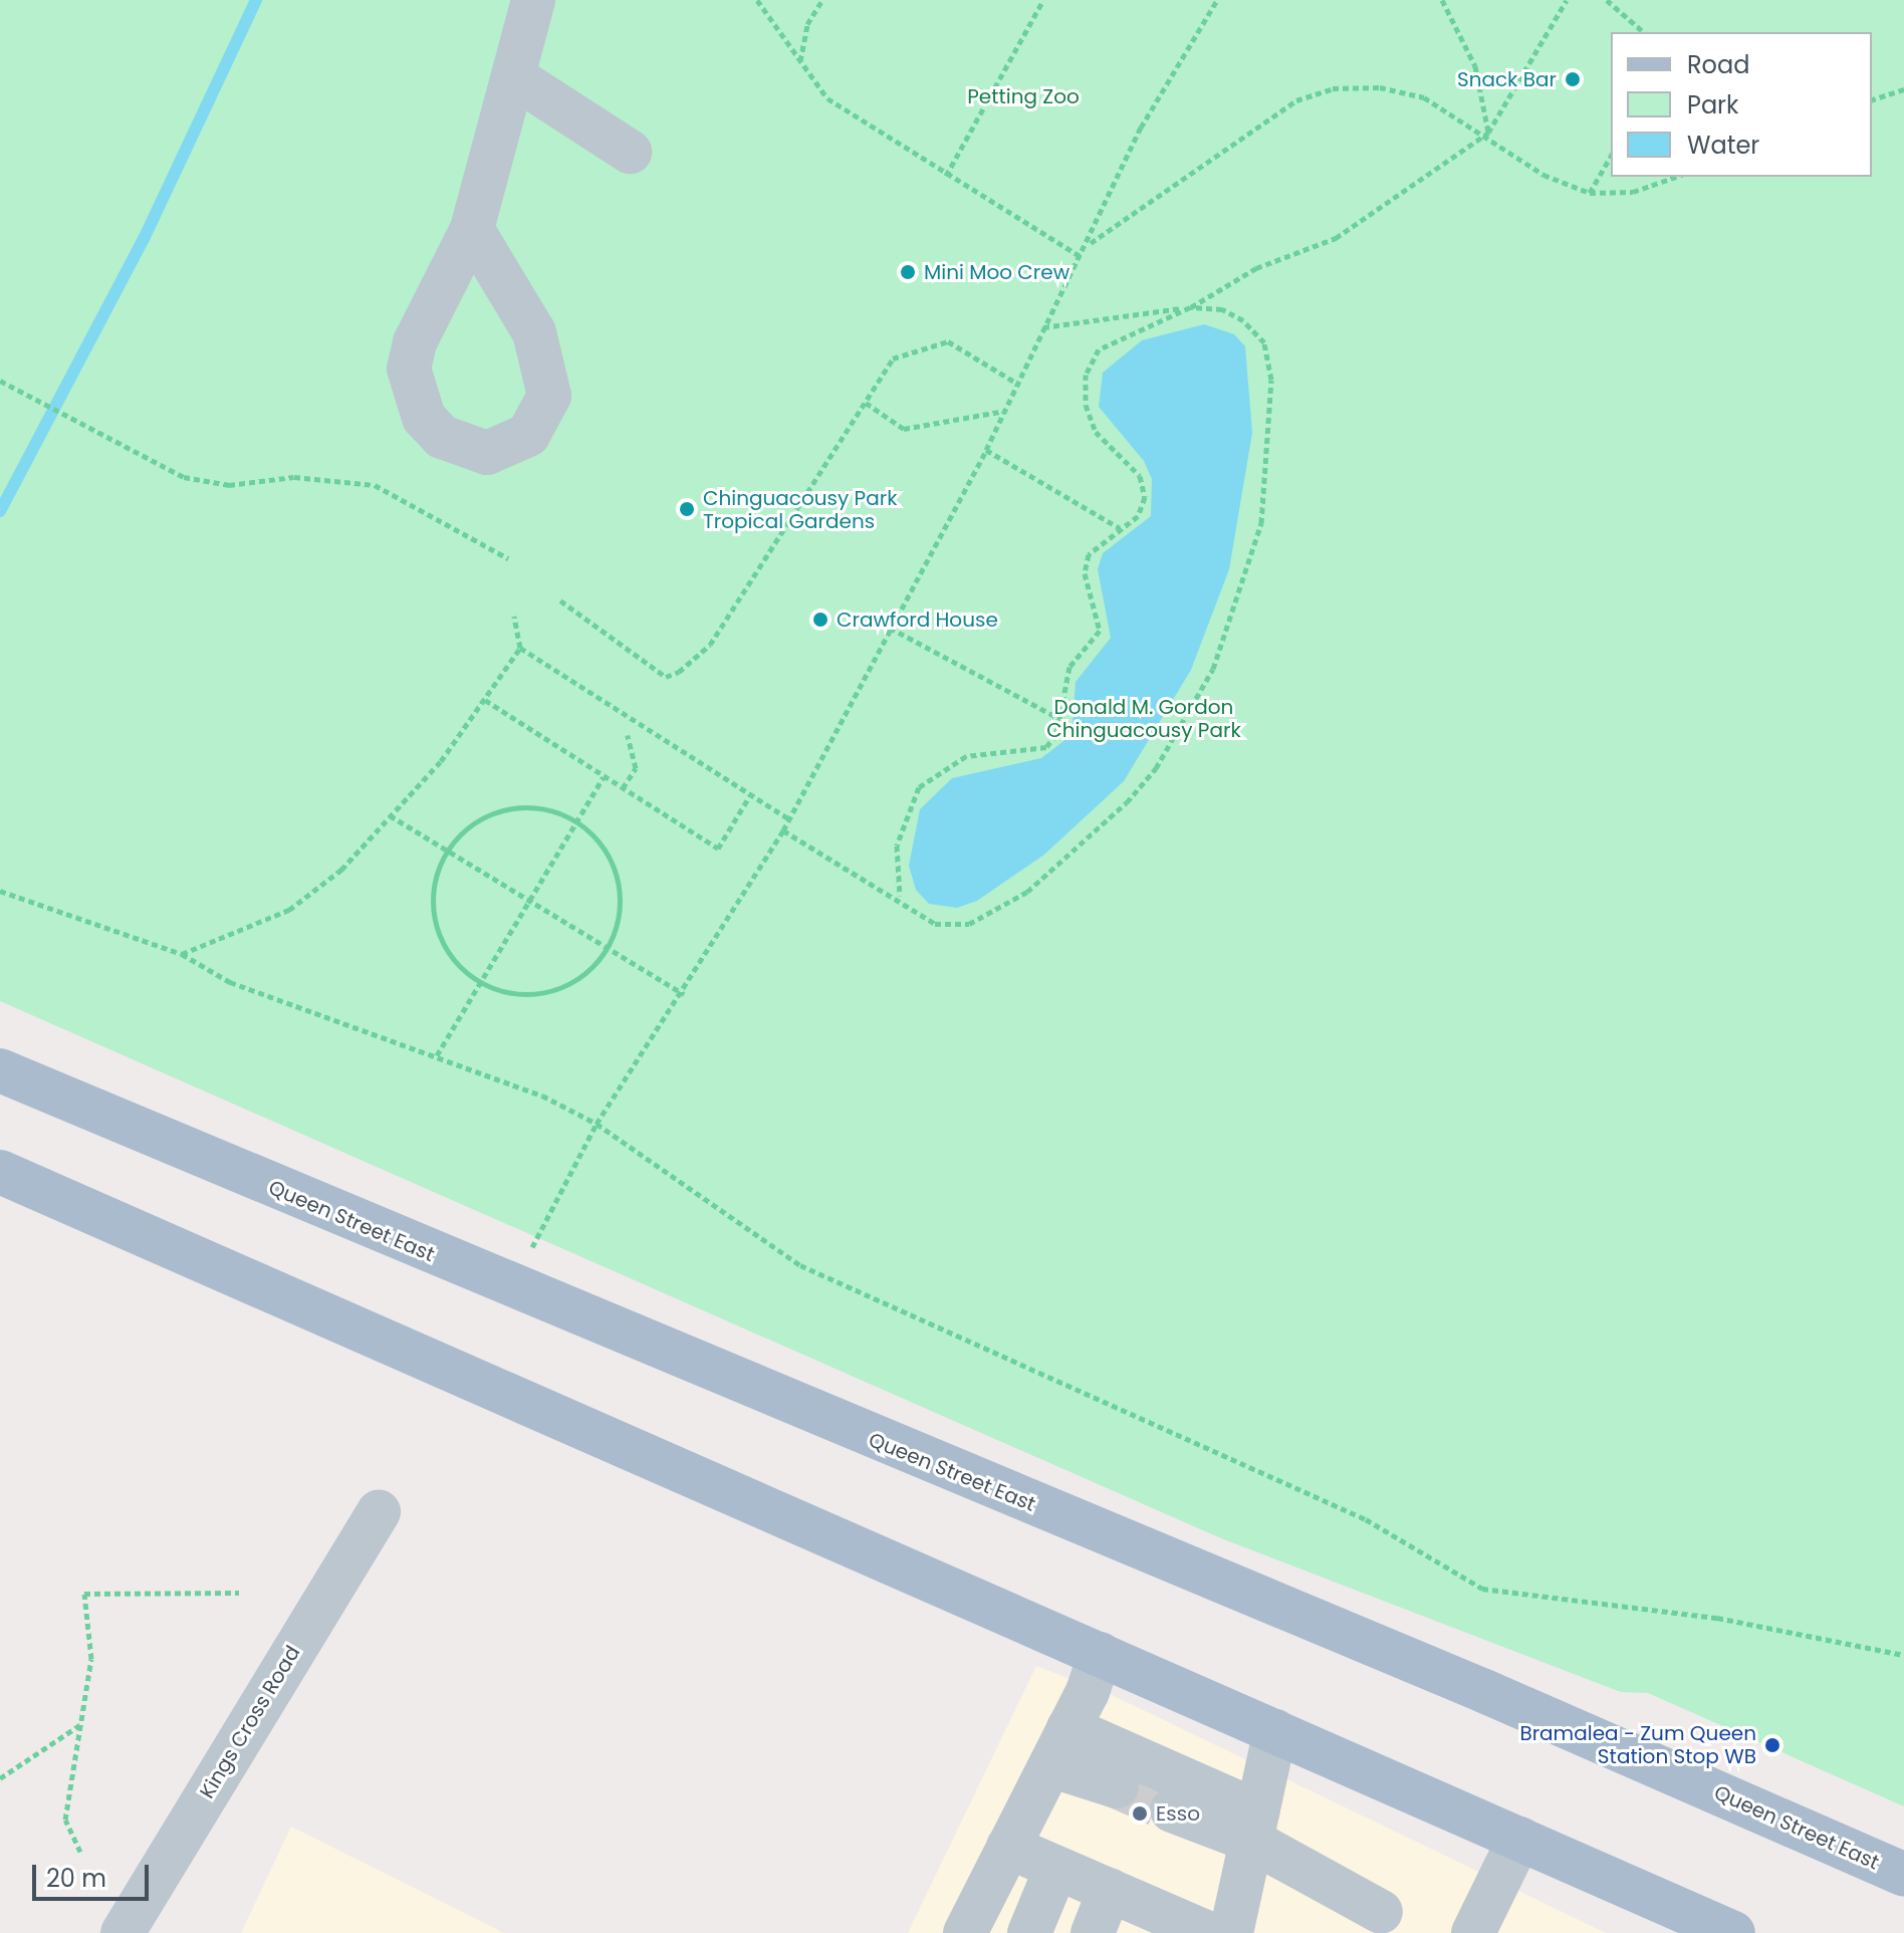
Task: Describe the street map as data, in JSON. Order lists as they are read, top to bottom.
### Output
{
  "streets": {
    "main road": ["Queen Street East"],
    "street": ["Kings Cross Road"]
  },
  "parks": ["Petting Zoo", "Donald M. Gordon Chinguacousy Park"],
  "places": [
    "Snack Bar",
    "Mini Moo Crew",
    "Chinguacousy Park Tropical Gardens",
    "Crawford House",
    "Bramalea - Zum Queen Station Stop WB",
    "Esso"
  ],
  "legend": ["Road", "Park", "Water"],
  "scale_bar": "20 m"
}
